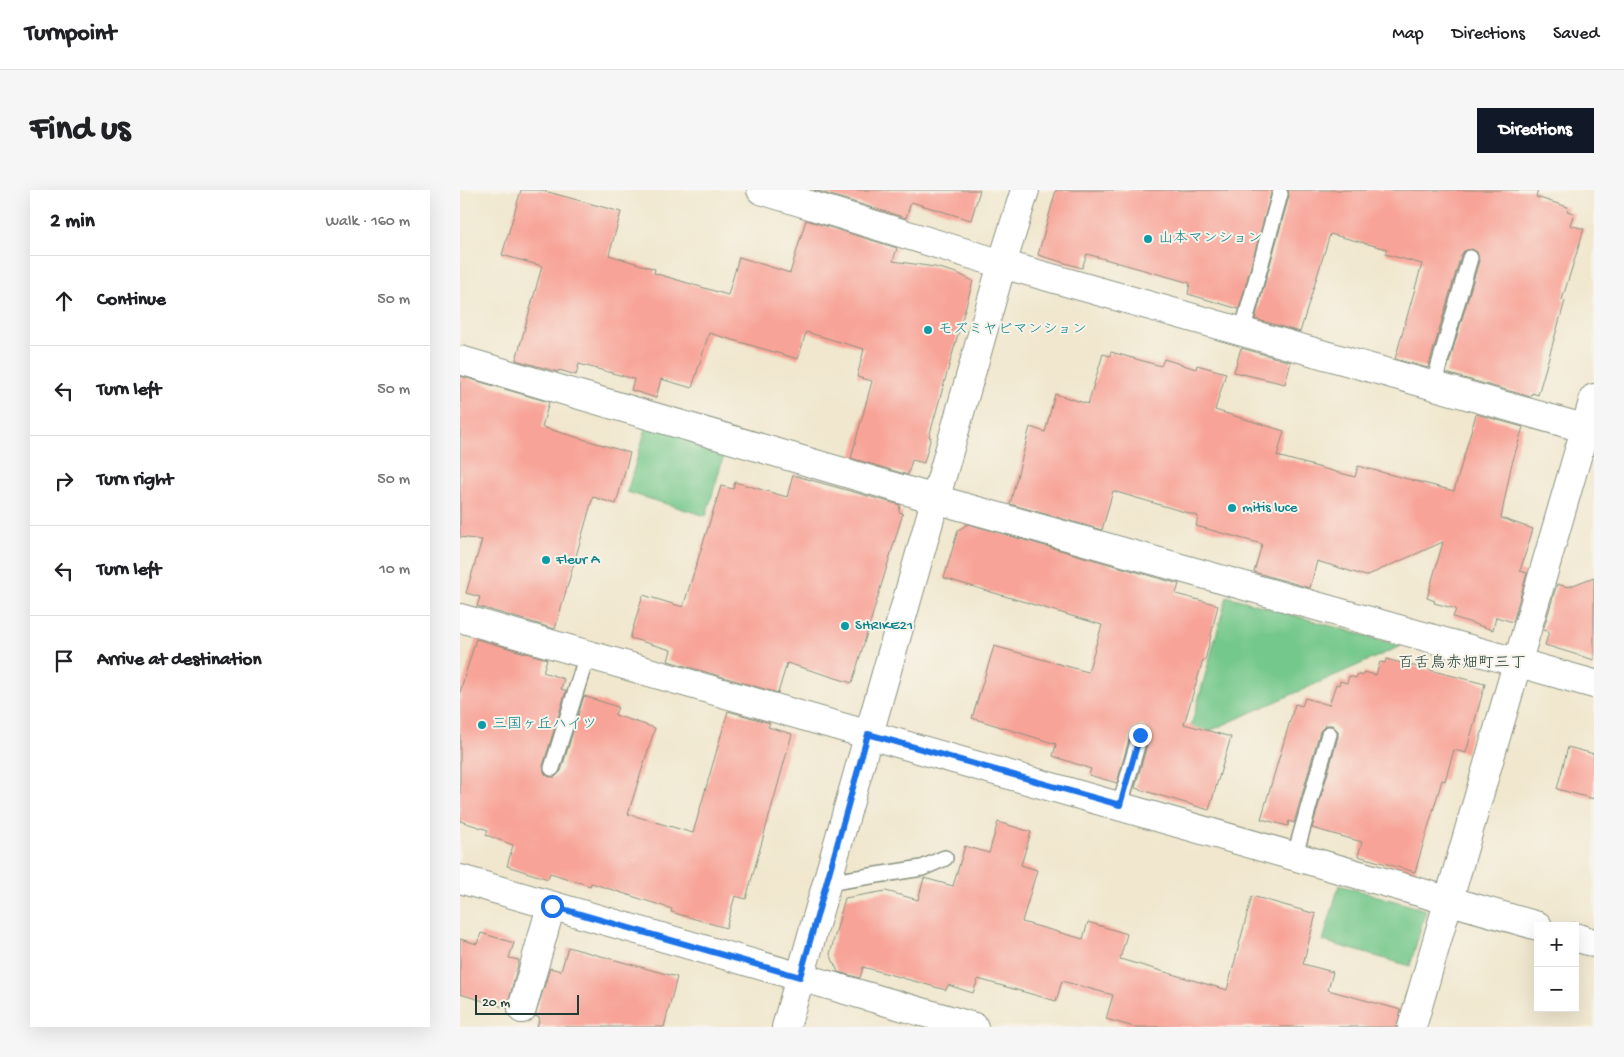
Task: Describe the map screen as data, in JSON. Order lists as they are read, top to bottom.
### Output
{
  "districts": ["百舌鳥赤畑町三丁"],
  "places": [
    "山本マンション",
    "モズミヤビマンション",
    "mitis luce",
    "Fleur A",
    "SHRIKE21",
    "三国ヶ丘ハイツ"
  ],
  "scale_bar": "20 m",
  "page": {
    "header": "Turnpoint",
    "nav": ["Map", "Directions", "Saved"],
    "buttons": "Directions",
    "title": "Find us",
    "heading": ["2 min", "Walk · 160 m"],
    "list": [
      ["Continue", "50 m"],
      ["Turn left", "50 m"],
      ["Turn right", "50 m"],
      ["Turn left", "10 m"],
      "Arrive at destination"
    ],
    "map_buttons": ["+", "−"],
    "scale": "20 m"
  }
}
